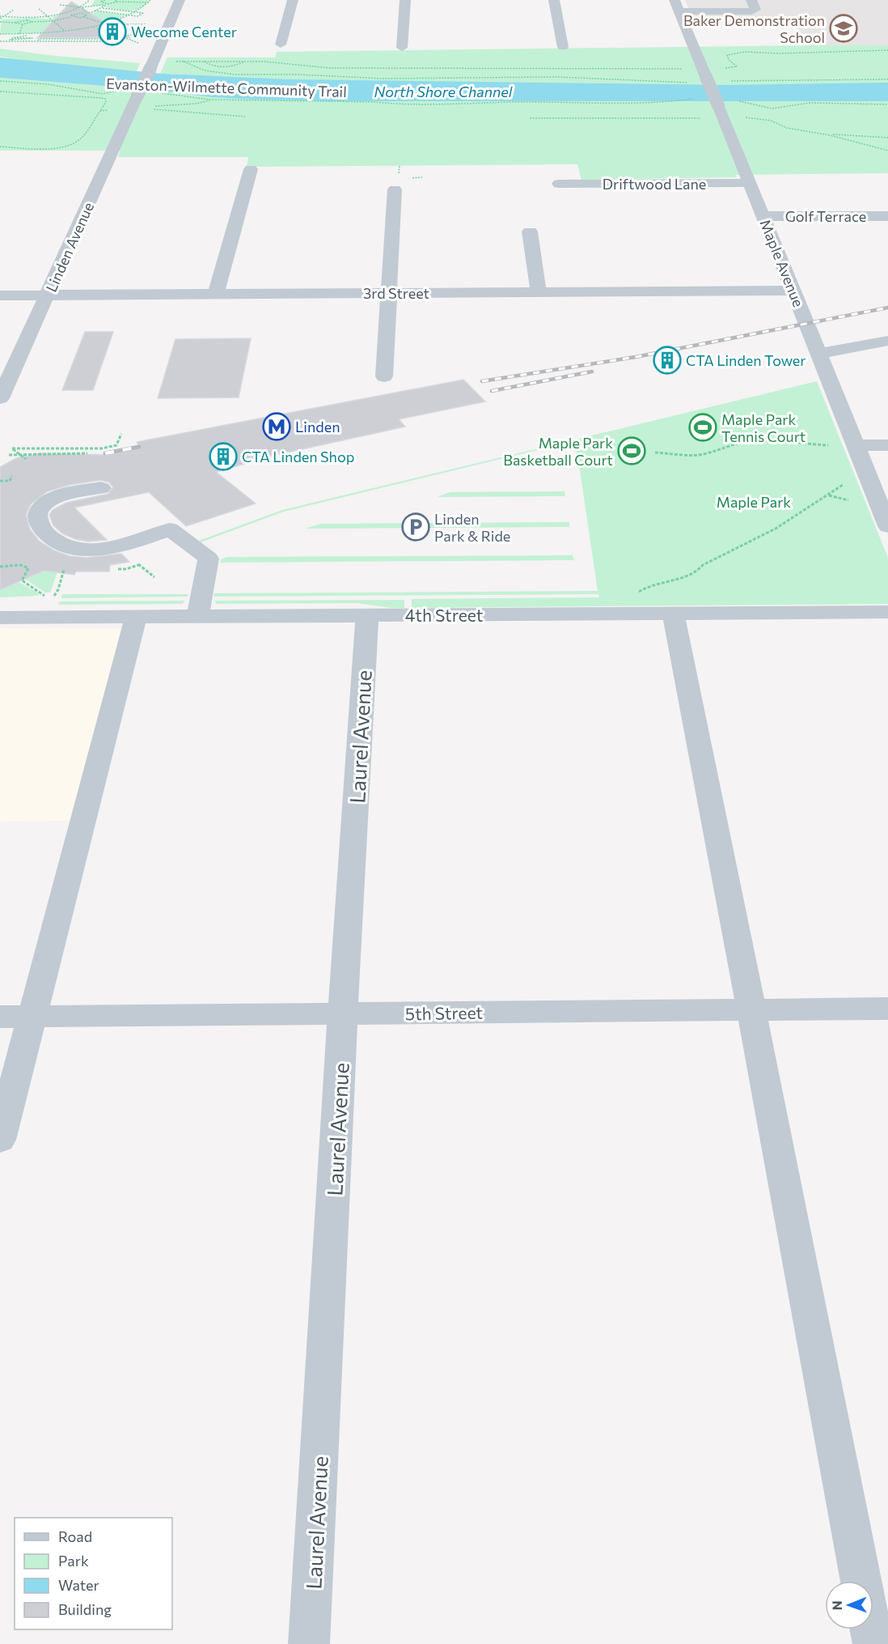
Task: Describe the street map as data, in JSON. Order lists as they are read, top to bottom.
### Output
{
  "streets": {
    "street": [
      "Driftwood Lane",
      "Golf Terrace",
      "Linden Avenue",
      "Maple Avenue",
      "3rd Street",
      "4th Street",
      "Laurel Avenue",
      "5th Street"
    ],
    "path": ["Evanston-Wilmette Community Trail"]
  },
  "crossings": [
    ["Driftwood Lane", "Maple Avenue"],
    ["Golf Terrace", "Maple Avenue"],
    ["Linden Avenue", "3rd Street"],
    ["Maple Avenue", "3rd Street"],
    ["4th Street", "Laurel Avenue"],
    ["Laurel Avenue", "5th Street"]
  ],
  "water": ["North Shore Channel"],
  "parks": ["Maple Park"],
  "places": {
    "school or university": ["Baker Demonstration School"],
    "building": ["Wecome Center", "CTA Linden Tower", "CTA Linden Shop"],
    "metro station": ["Linden"],
    "sports": ["Maple Park Tennis Court", "Maple Park Basketball Court"],
    "parking": ["Linden Park & Ride"]
  },
  "legend": [
    "Road",
    "Park",
    "Water",
    "Building"
  ],
  "north": "left"
}
